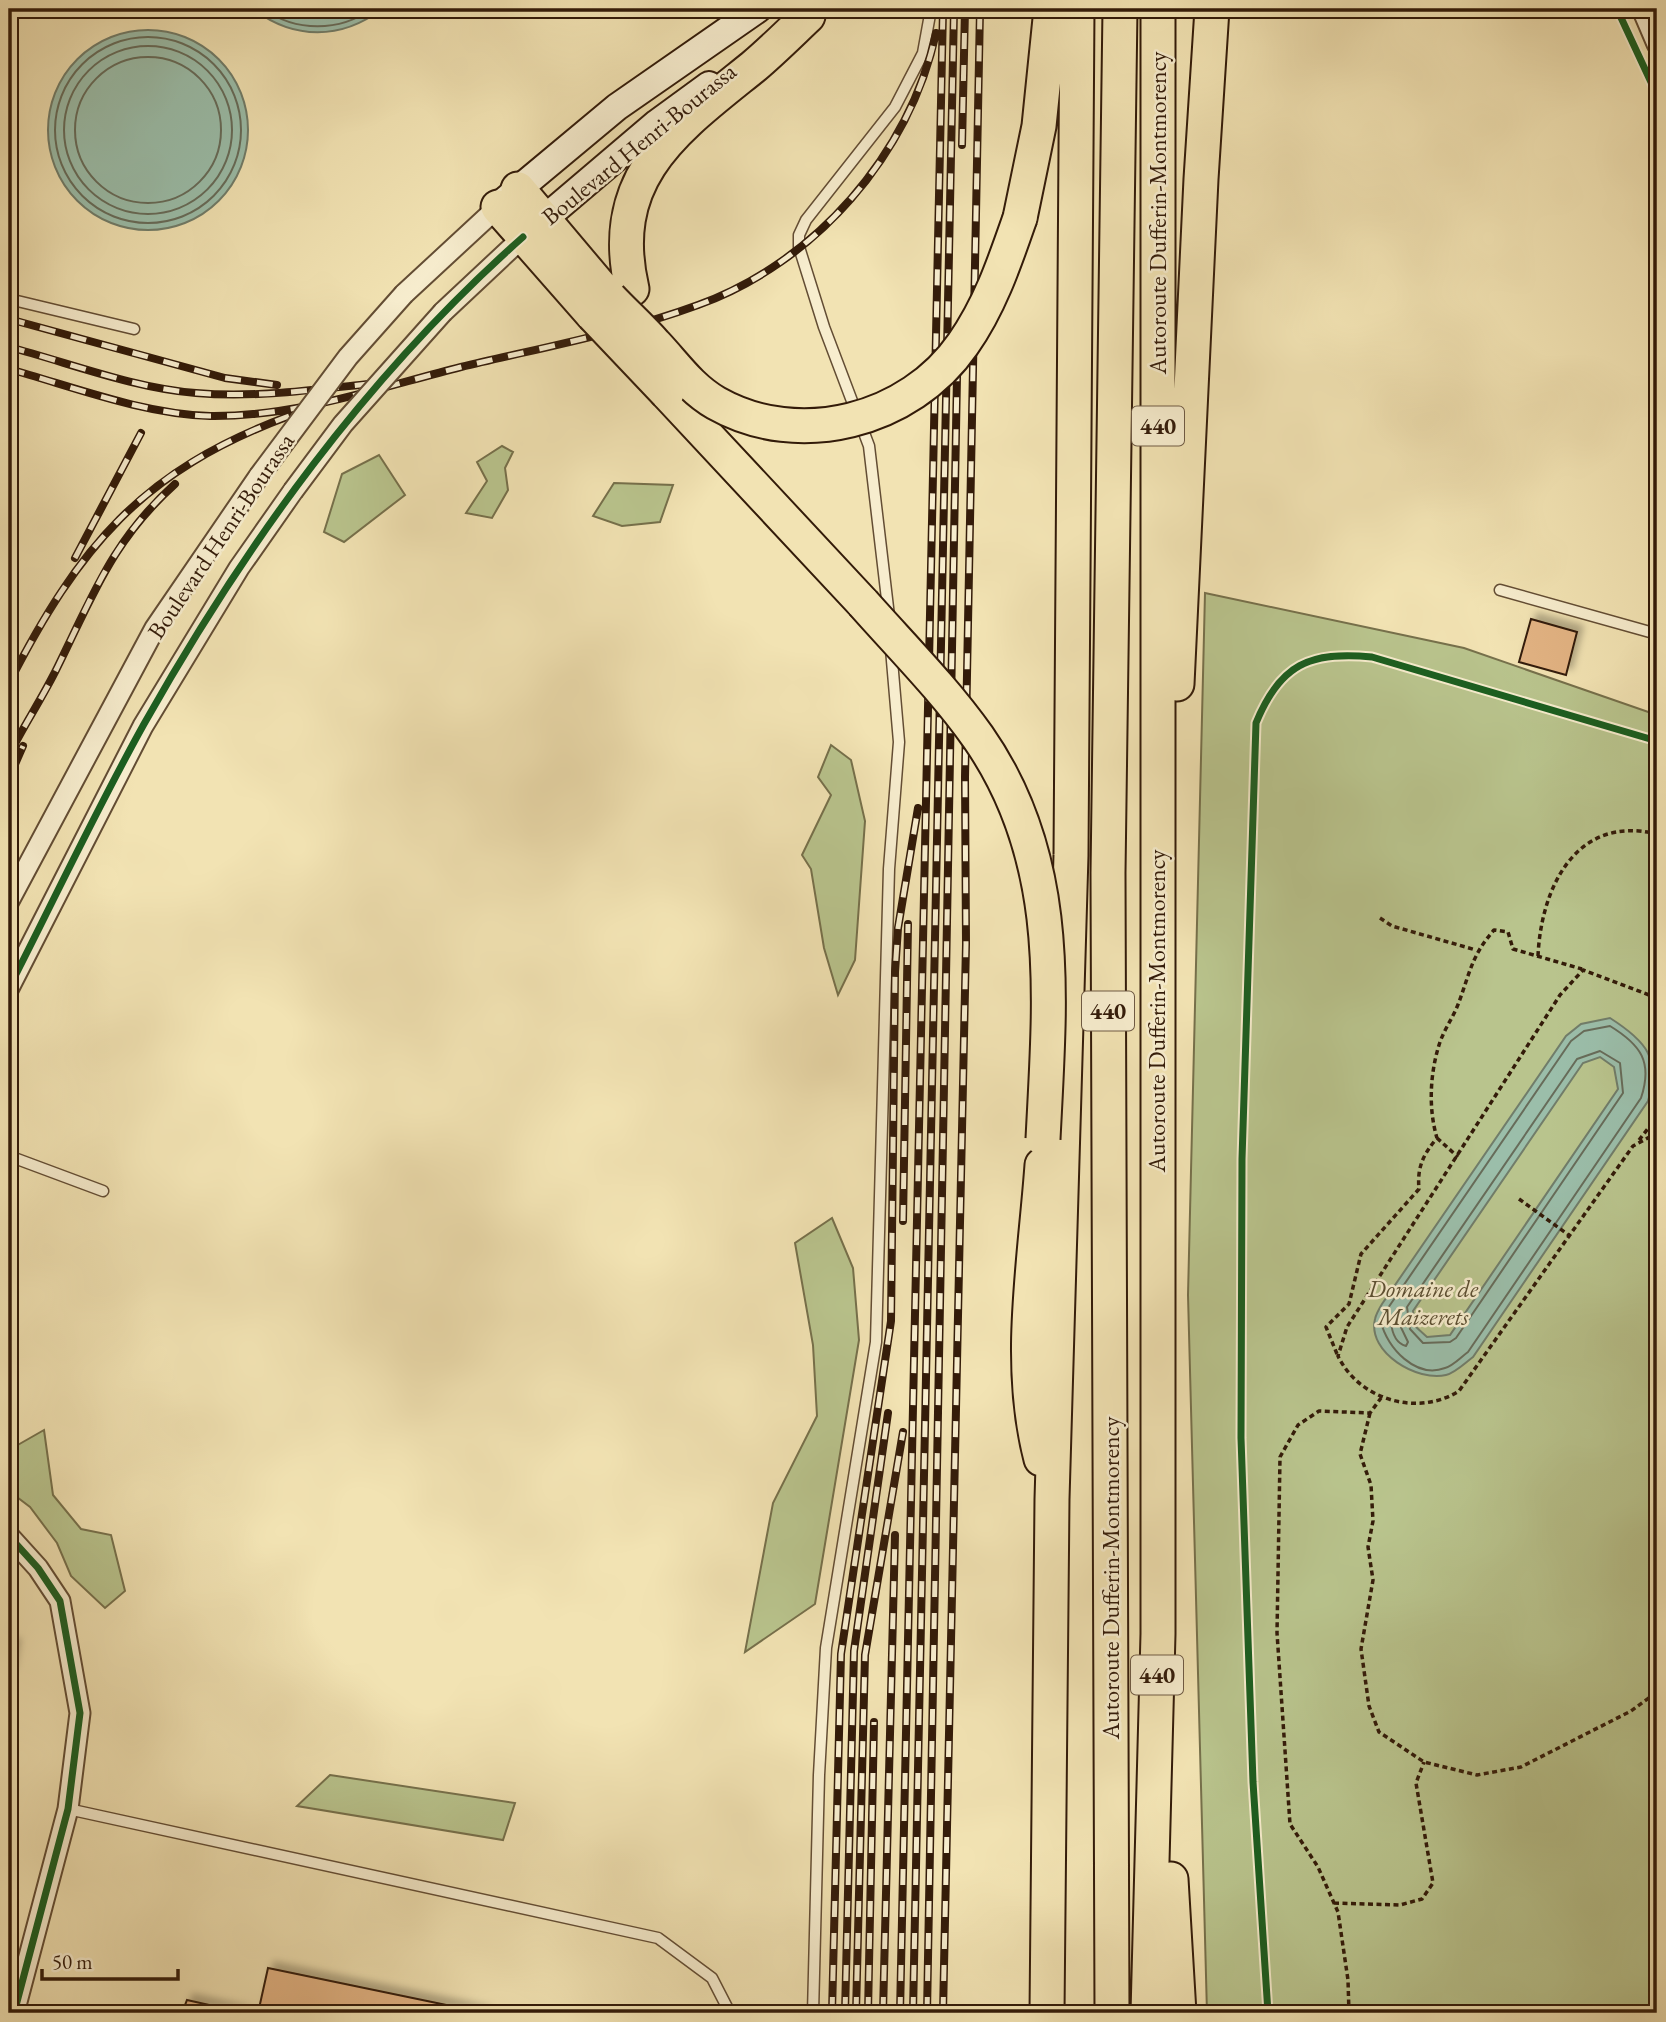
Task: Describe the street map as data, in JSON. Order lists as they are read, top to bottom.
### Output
{
  "streets": {
    "highway": ["Autoroute Dufferin-Montmorency", "440"],
    "main road": ["Boulevard Henri-Bourassa"]
  },
  "parks": ["Domaine de Maizerets"],
  "scale_bar": "50 m"
}
